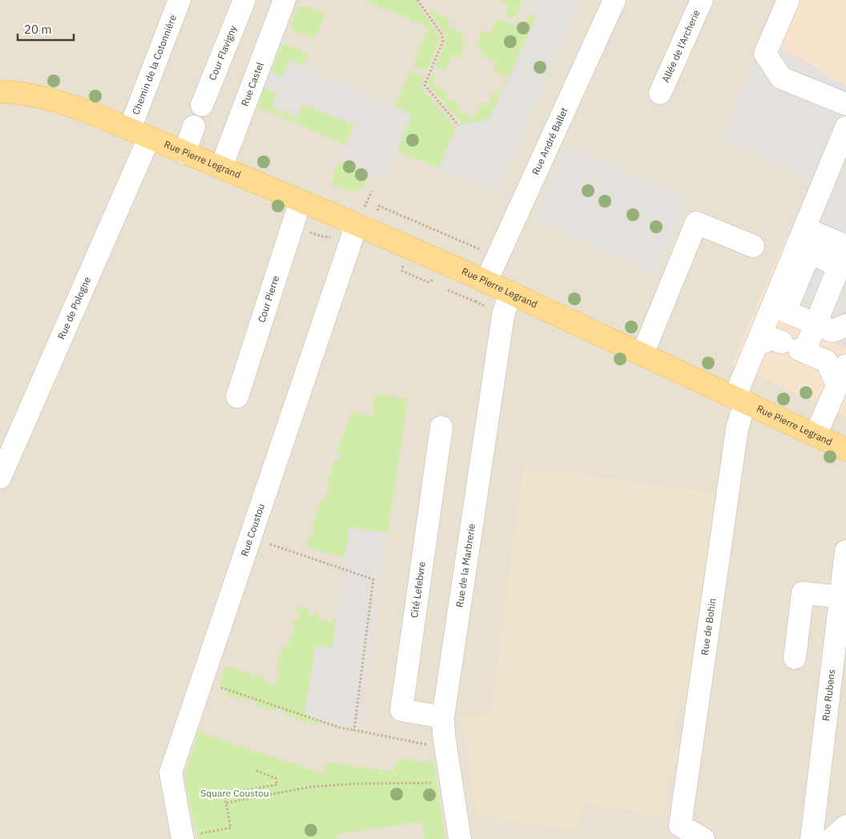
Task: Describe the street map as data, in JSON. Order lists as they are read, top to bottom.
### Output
{
  "streets": {
    "main road": ["Rue Pierre Legrand"],
    "street": [
      "Allée de l'Archerie",
      "Cour Flavigny",
      "Chemin de la Cotonnière",
      "Rue Castel",
      "Rue André Ballet",
      "Cour Pierre",
      "Rue de Pologne",
      "Rue Coustou",
      "Rue de la Marbrerie",
      "Cité Lefebvre",
      "Rue de Bohin",
      "Rue Rubens"
    ]
  },
  "crossings": [
    ["Chemin de la Cotonnière", "Rue Pierre Legrand"],
    ["Chemin de la Cotonnière", "Rue de Pologne"],
    ["Rue Castel", "Rue Pierre Legrand"],
    ["Rue André Ballet", "Rue Pierre Legrand"],
    ["Rue Pierre Legrand", "Cour Pierre"],
    ["Rue Pierre Legrand", "Rue de Pologne"],
    ["Rue Pierre Legrand", "Rue Coustou"],
    ["Rue Pierre Legrand", "Rue de la Marbrerie"],
    ["Rue Pierre Legrand", "Rue de Bohin"],
    ["Rue de la Marbrerie", "Cité Lefebvre"]
  ],
  "parks": ["Square Coustou"],
  "scale_bar": "20 m"
}
